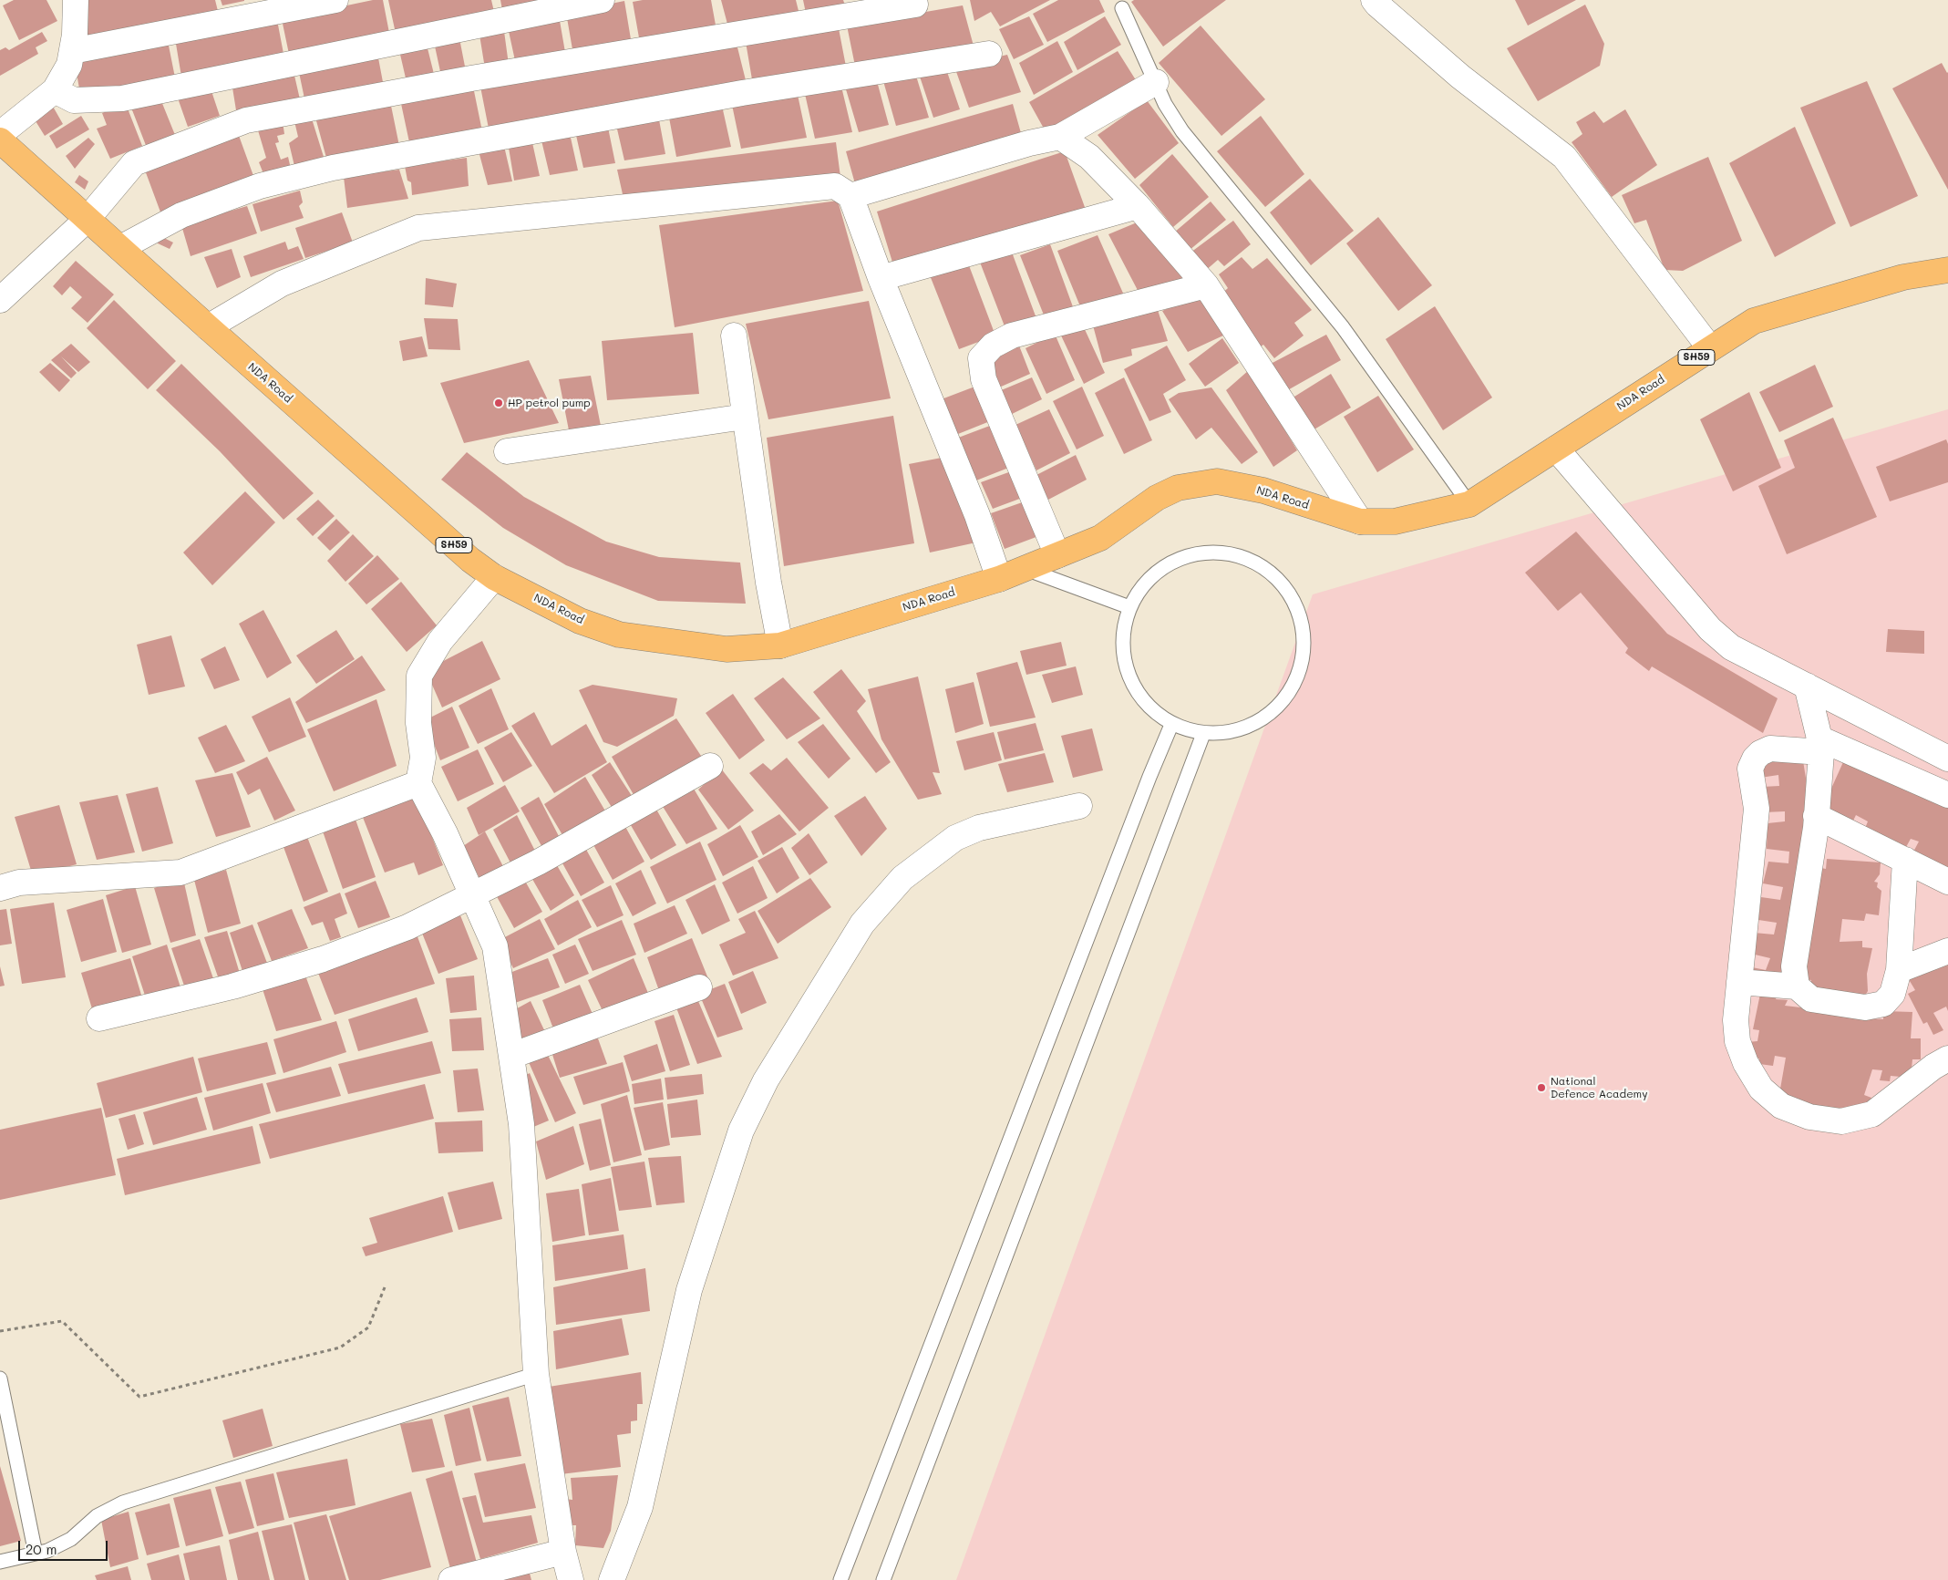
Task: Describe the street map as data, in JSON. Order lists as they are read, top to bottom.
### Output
{
  "streets": {
    "main road": ["SH59", "NDA Road"]
  },
  "places": ["HP petrol pump", "National Defence Academy"],
  "scale_bar": "20 m"
}
